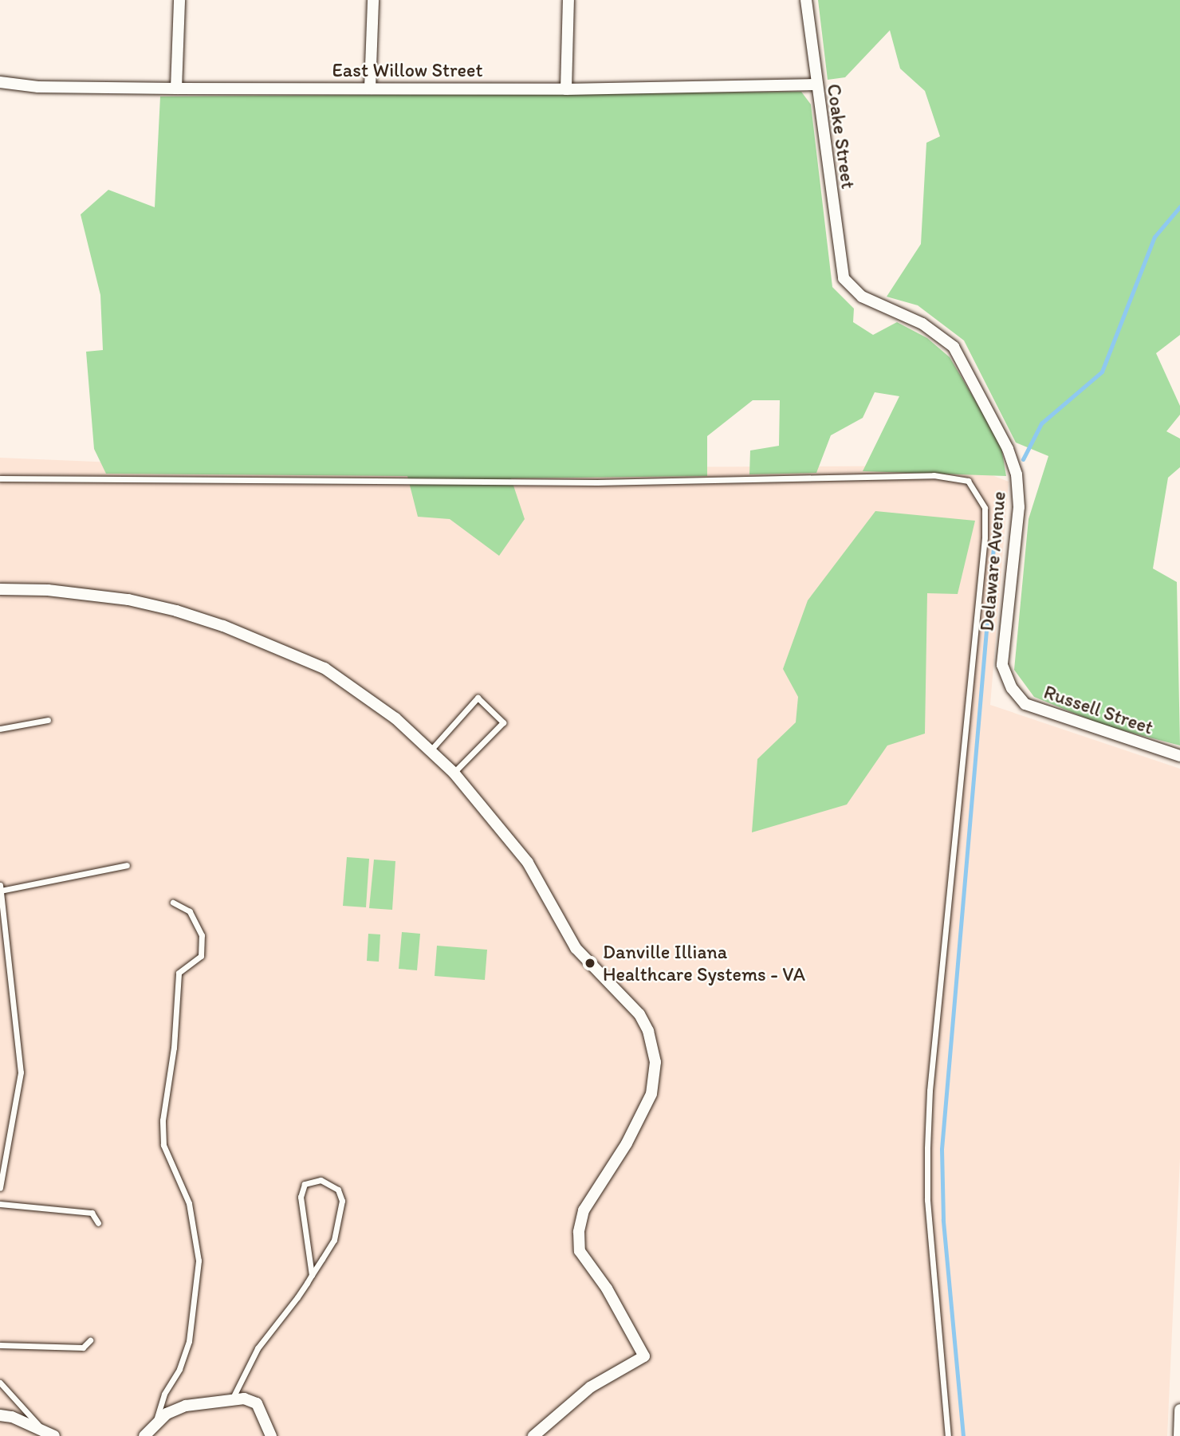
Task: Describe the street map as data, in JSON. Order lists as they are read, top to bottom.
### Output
{
  "streets": {
    "street": [
      "East Willow Street",
      "Coake Street",
      "Delaware Avenue",
      "Russell Street"
    ]
  },
  "crossings": [
    ["East Willow Street", "Coake Street"],
    ["Coake Street", "Delaware Avenue"],
    ["Delaware Avenue", "Russell Street"]
  ],
  "places": ["Danville Illiana Healthcare Systems - VA"]
}
